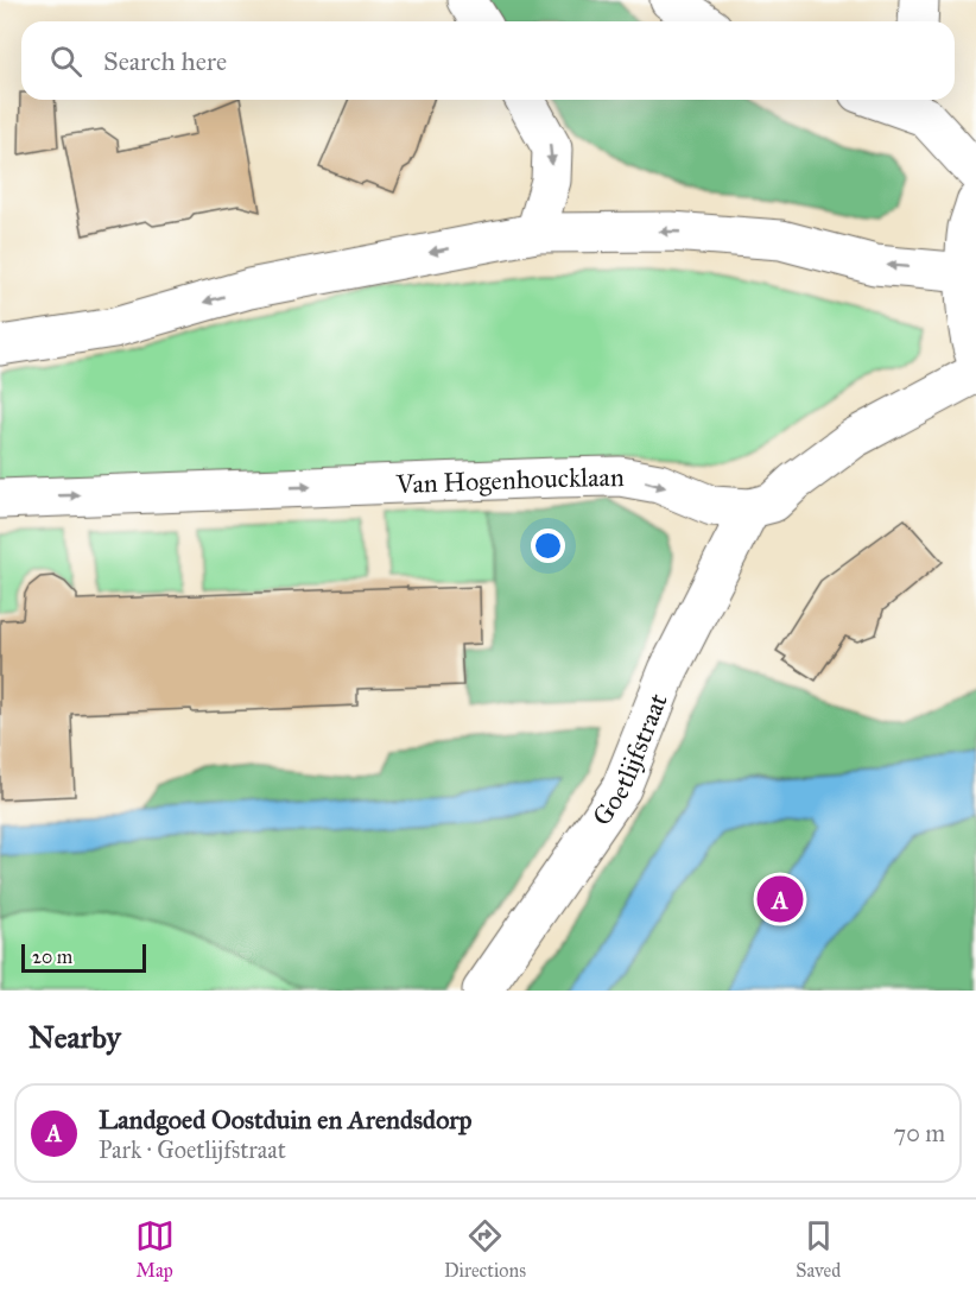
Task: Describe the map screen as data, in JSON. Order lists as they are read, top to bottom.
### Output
{
  "streets": {
    "street": ["Van Hogenhoucklaan", "Goetlijfstraat"]
  },
  "crossings": [
    ["Van Hogenhoucklaan", "Goetlijfstraat"]
  ],
  "scale_bar": "20 m",
  "page": {
    "search": "Search here",
    "pins": "A",
    "scale": "20 m",
    "heading": "Nearby",
    "list": [
      {
        "mark": "A",
        "name": "Landgoed Oostduin en Arendsdorp",
        "note": "Park · Goetlijfstraat",
        "value": "70 m"
      }
    ],
    "nav": ["Map", "Directions", "Saved"]
  }
}
